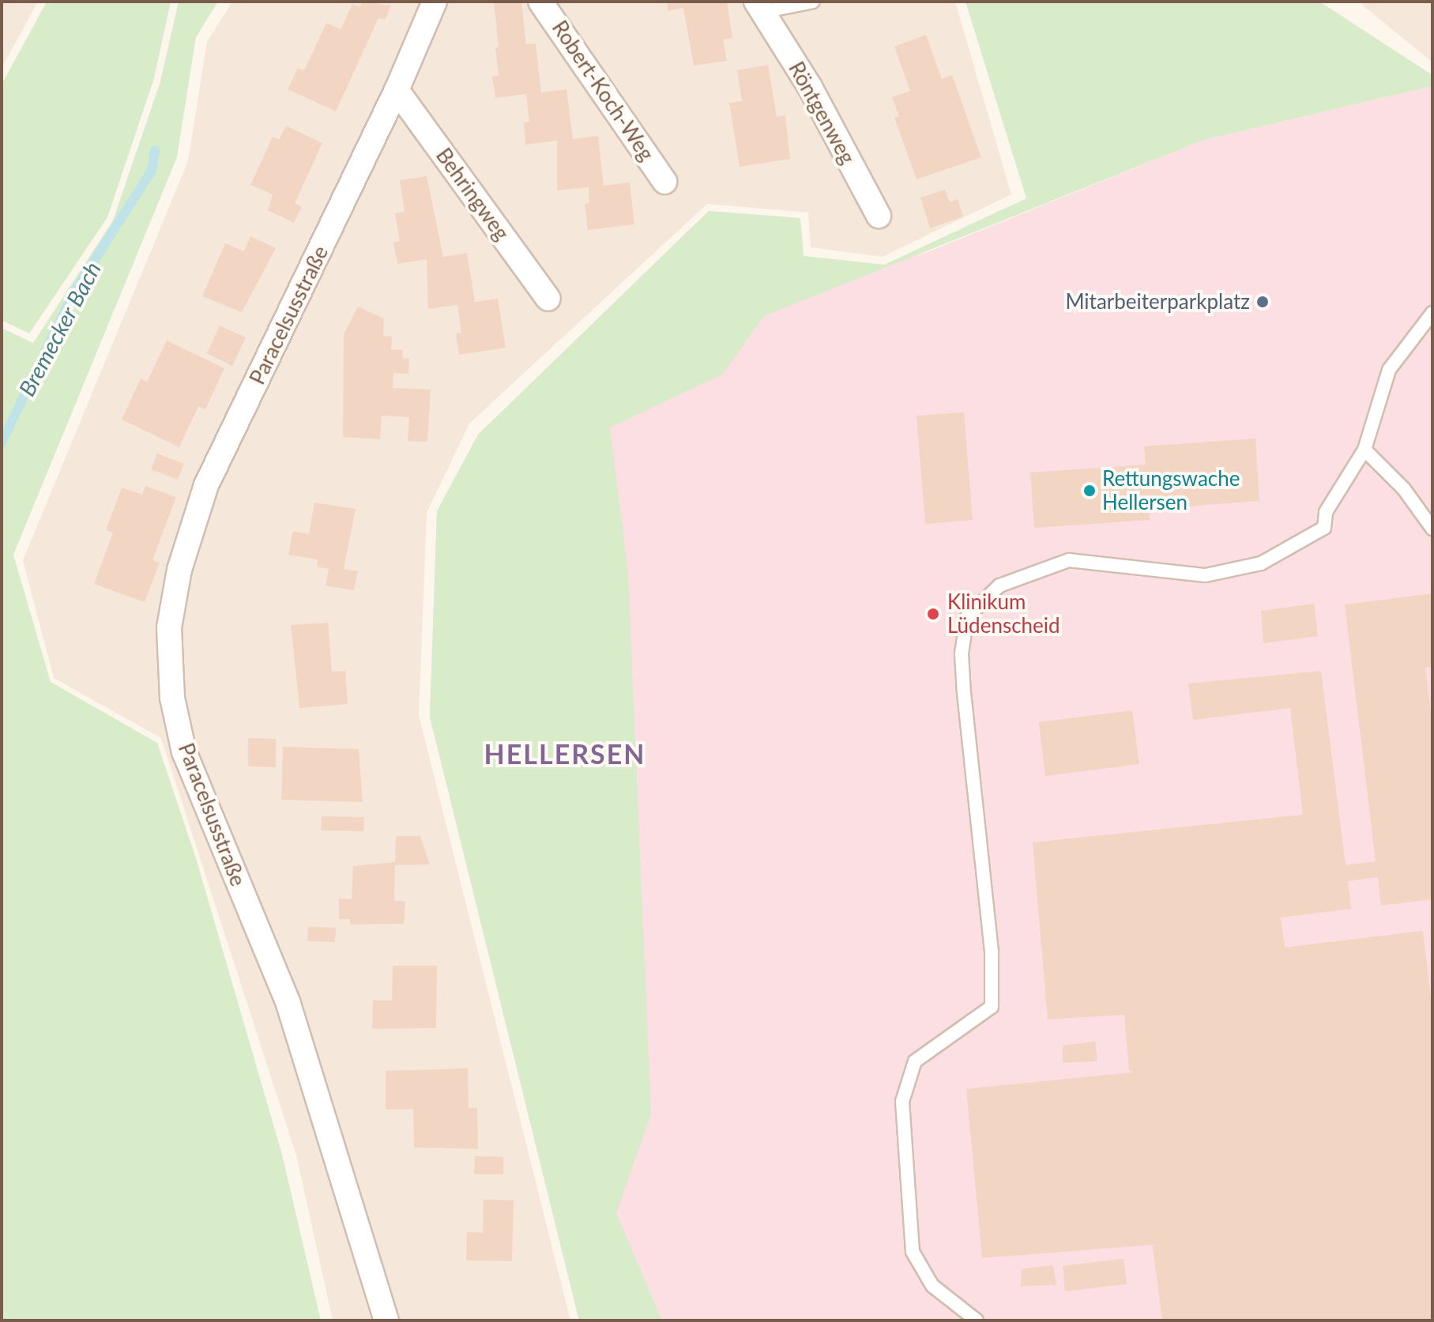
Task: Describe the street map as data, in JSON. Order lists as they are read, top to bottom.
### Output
{
  "streets": {
    "street": [
      "Robert-Koch-Weg",
      "Röntgenweg",
      "Behringweg",
      "Paracelsusstraße"
    ]
  },
  "crossings": [
    ["Behringweg", "Paracelsusstraße"]
  ],
  "districts": ["HELLERSEN"],
  "water": ["Bremecker Bach"],
  "places": ["Mitarbeiterparkplatz", "Rettungswache Hellersen", "Klinikum Lüdenscheid"]
}
